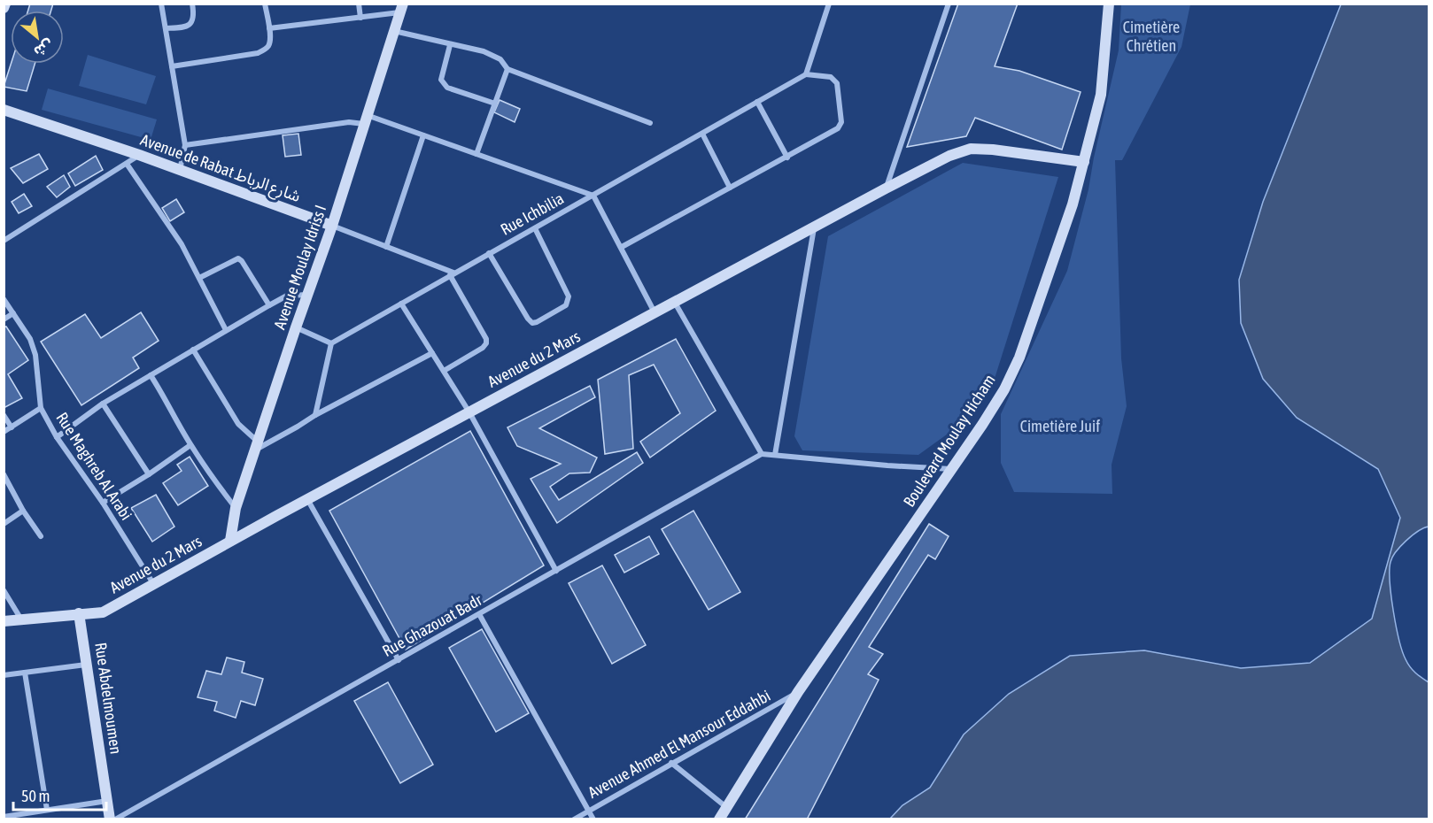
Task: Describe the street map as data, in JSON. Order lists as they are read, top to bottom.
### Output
{
  "streets": {
    "street": [
      "Avenue de Rabat شارع الرباط",
      "Rue Ichbilia",
      "Avenue Moulay Idriss I",
      "Avenue du 2 Mars",
      "Boulevard Moulay Hicham",
      "Rue Maghreb Al Arabi",
      "Rue Ghazouat Badr",
      "Rue Abdelmoumen",
      "Avenue Ahmed El Mansour Eddahbi"
    ]
  },
  "crossings": [
    ["Avenue de Rabat شارع الرباط", "Rue Ichbilia"],
    ["Avenue de Rabat شارع الرباط", "Avenue Moulay Idriss I"],
    ["Avenue Moulay Idriss I", "Avenue du 2 Mars"],
    ["Avenue du 2 Mars", "Boulevard Moulay Hicham"],
    ["Avenue du 2 Mars", "Rue Maghreb Al Arabi"],
    ["Avenue du 2 Mars", "Rue Abdelmoumen"],
    ["Boulevard Moulay Hicham", "Avenue Ahmed El Mansour Eddahbi"]
  ],
  "parks": ["Cimetière Chrétien", "Cimetière Juif"],
  "scale_bar": "50 m",
  "north": "bottom right"
}
